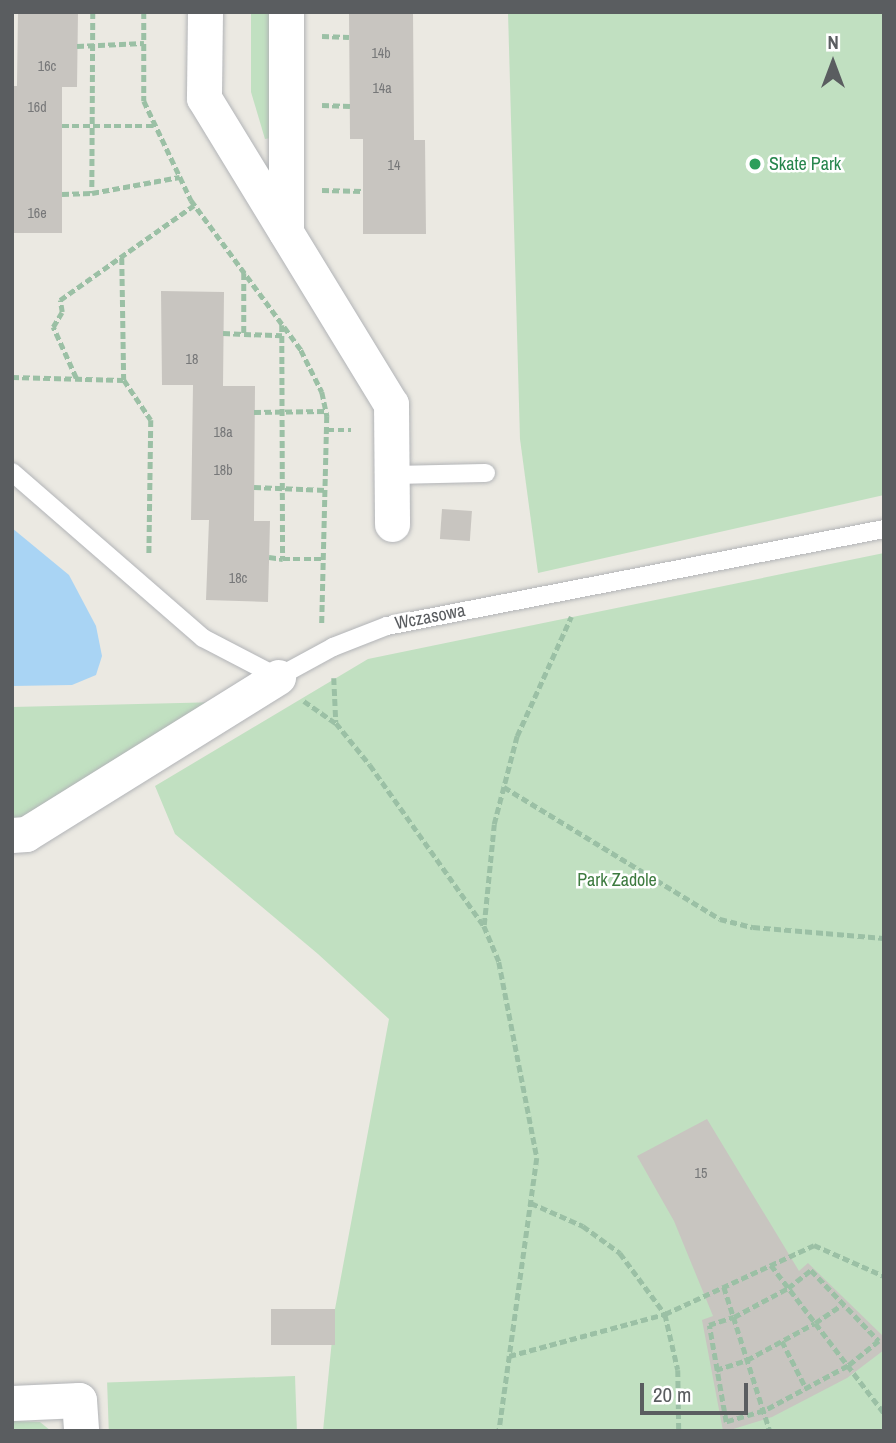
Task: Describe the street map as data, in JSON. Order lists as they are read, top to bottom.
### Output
{
  "streets": {
    "street": ["Wczasowa"]
  },
  "parks": ["Park Zadole"],
  "places": ["Skate Park"],
  "house_numbers": [
    "14b",
    "16c",
    "14a",
    "16d",
    "14",
    "16e",
    "18",
    "18a",
    "18b",
    "18c",
    "15"
  ],
  "scale_bar": "20 m",
  "north": "top"
}
